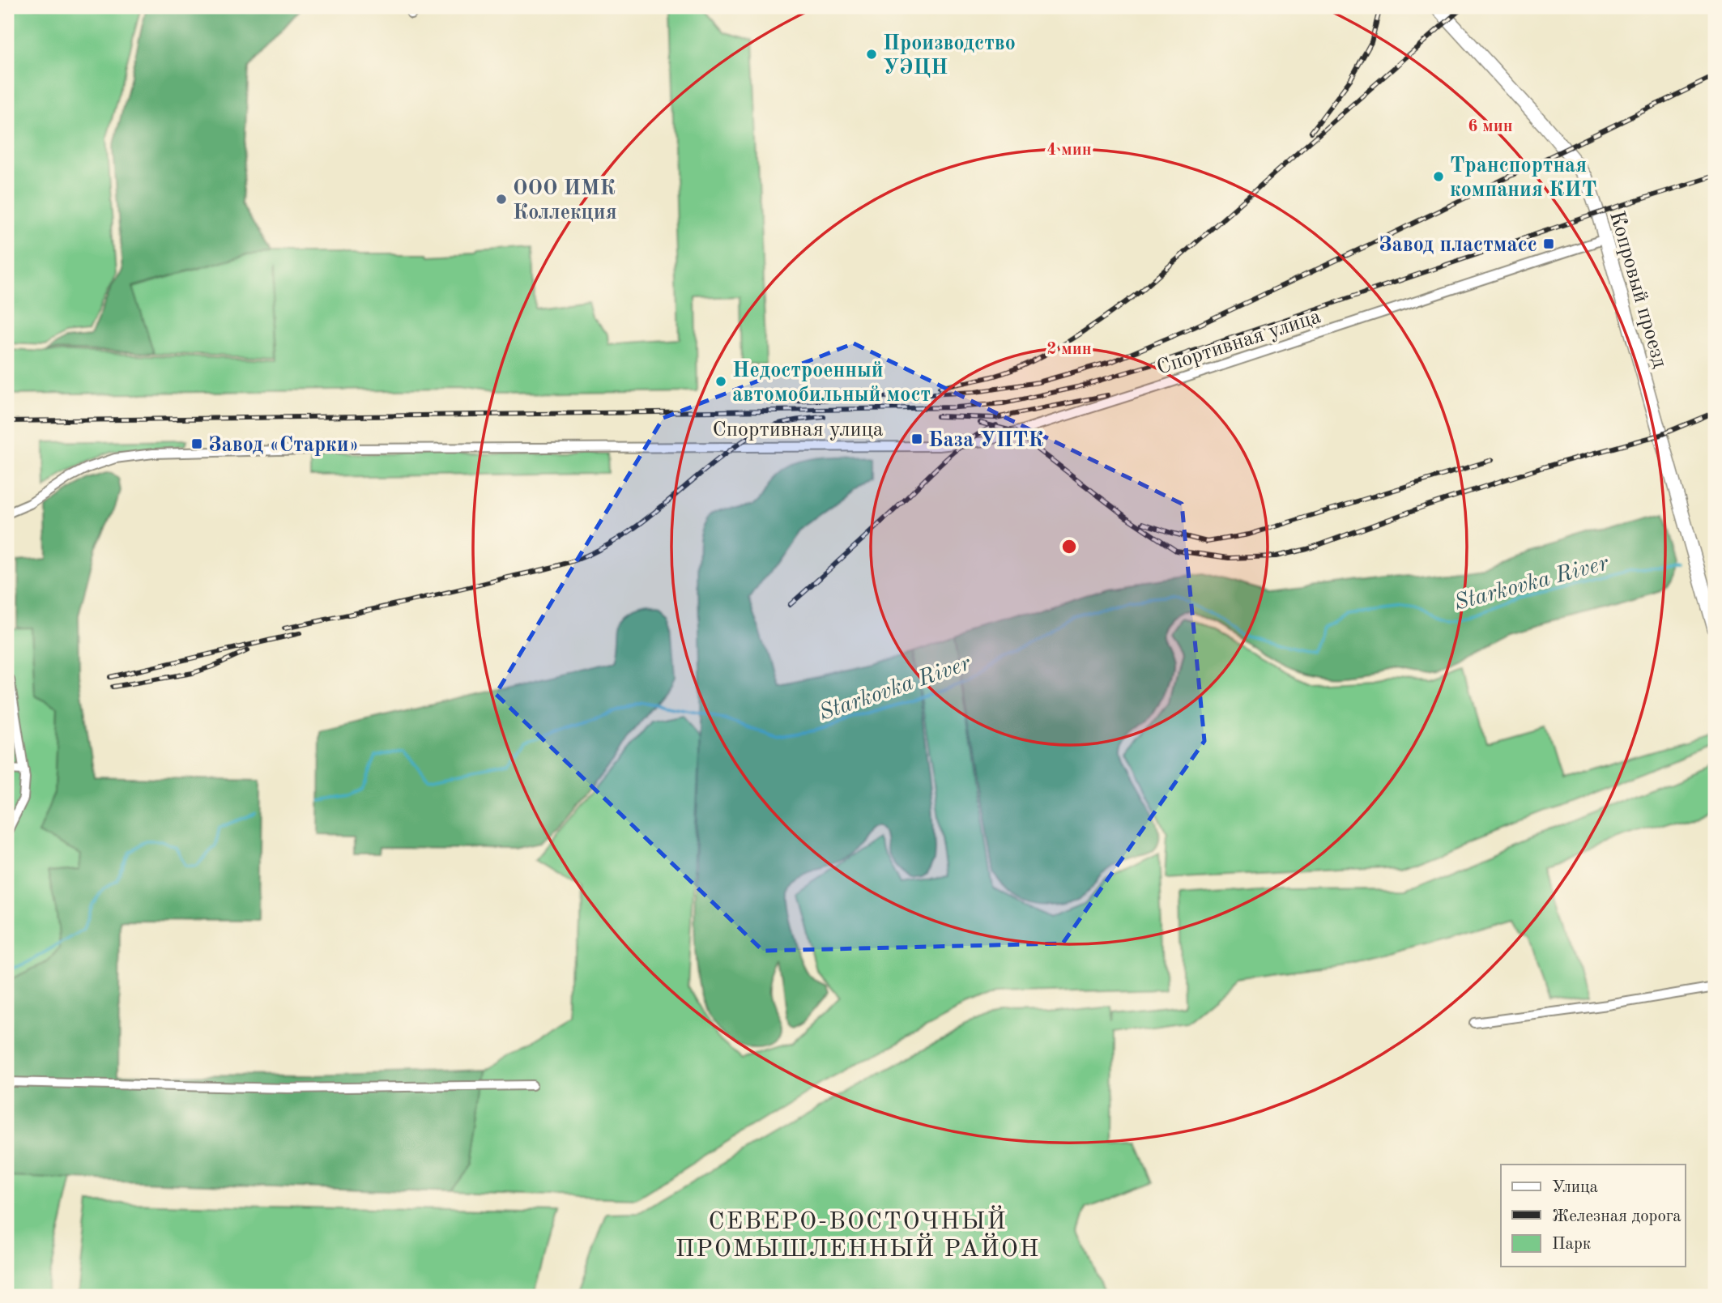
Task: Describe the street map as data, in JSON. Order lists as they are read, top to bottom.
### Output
{
  "streets": {
    "main road": ["Копровый проезд"],
    "street": ["Спортивная улица"]
  },
  "crossings": [
    ["Копровый проезд", "Спортивная улица"]
  ],
  "districts": ["СЕВЕРО-ВОСТОЧНЫЙ ПРОМЫШЛЕННЫЙ РАЙОН"],
  "water": ["Starkovka River"],
  "places": {
    "other": [
      "Производство УЭЦН",
      "Транспортная компания КИТ",
      "ООО ИМК Коллекция",
      "Недостроенный автомобильный мост"
    ],
    "transit": ["Завод пластмасс", "База УПТК", "Завод «Старки»"]
  },
  "legend": ["Улица", "Железная дорога", "Парк"],
  "rings": ["6 мин", "4 мин", "2 мин"]
}
